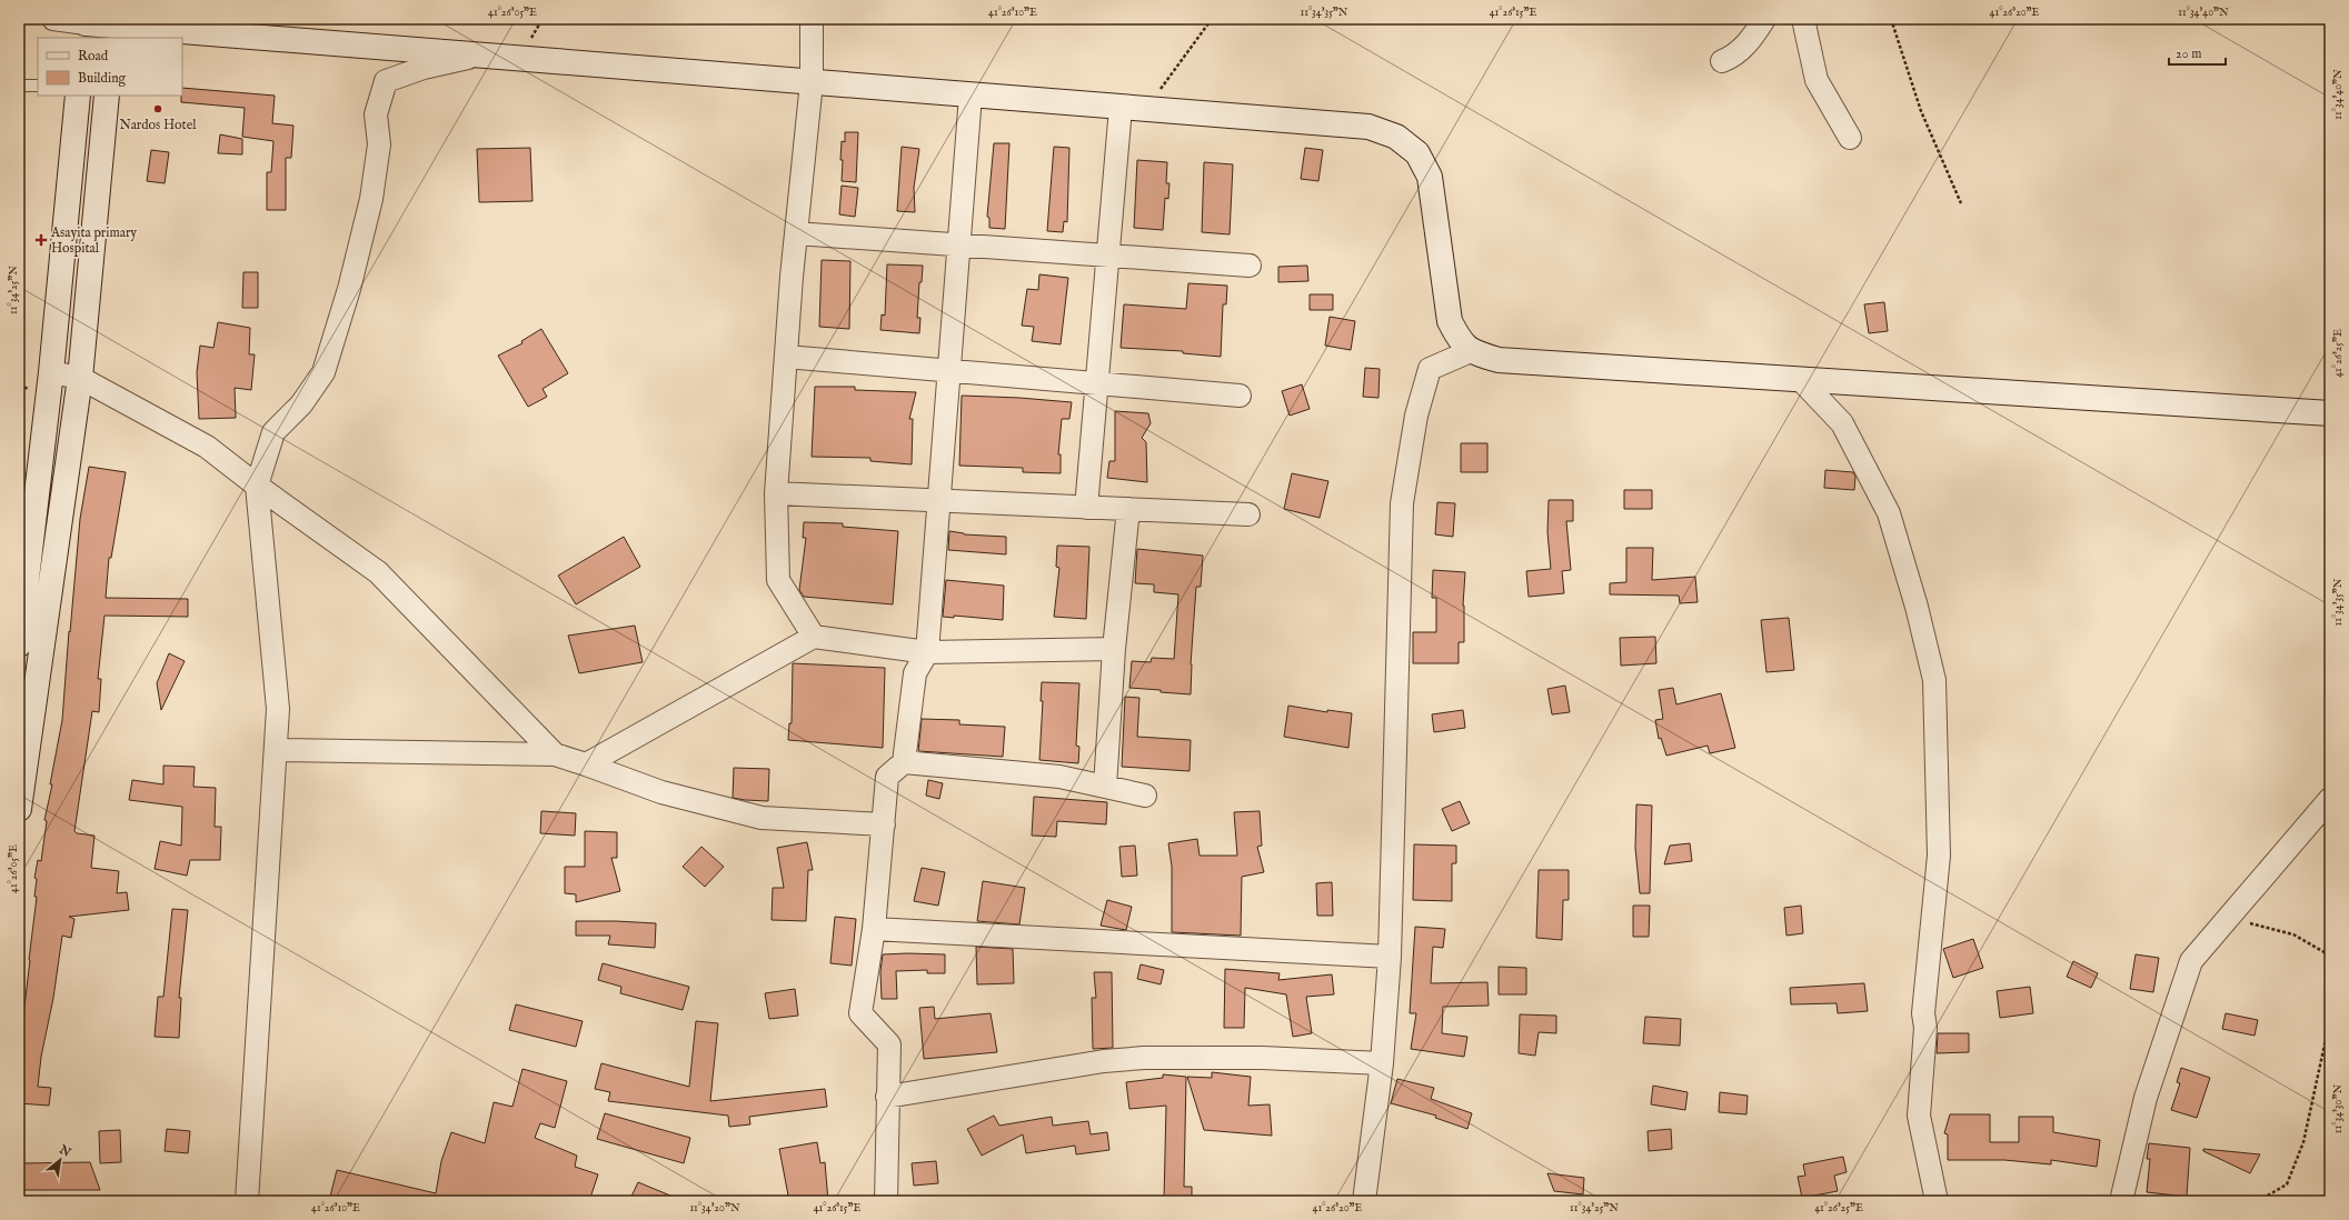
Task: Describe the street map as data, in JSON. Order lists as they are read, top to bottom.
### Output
{
  "places": {
    "other": ["Nardos Hotel"],
    "health": ["Asayita primary Hospital"]
  },
  "legend": ["Road", "Building"],
  "scale_bar": "20 m",
  "north": "top right",
  "coordinates": [
    "41°26'05\"E",
    "41°26'10\"E",
    "11°34'35\"N",
    "41°26'15\"E",
    "41°26'20\"E",
    "11°34'40\"N",
    "11°34'25\"N",
    "41°26'25\"E",
    "11°34'30\"N",
    "11°34'20\"N"
  ]
}
